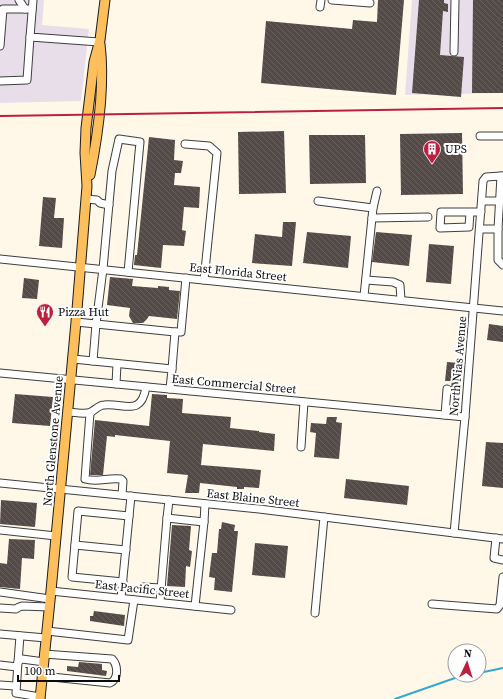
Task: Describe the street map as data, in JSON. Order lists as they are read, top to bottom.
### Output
{
  "streets": {
    "main road": ["North Glenstone Avenue"],
    "street": [
      "East Florida Street",
      "North Nias Avenue",
      "East Commercial Street",
      "East Blaine Street",
      "East Pacific Street"
    ]
  },
  "crossings": [
    ["East Florida Street", "North Nias Avenue"],
    ["East Florida Street", "North Glenstone Avenue"],
    ["North Nias Avenue", "East Commercial Street"],
    ["North Nias Avenue", "East Blaine Street"],
    ["East Commercial Street", "North Glenstone Avenue"],
    ["North Glenstone Avenue", "East Blaine Street"],
    ["North Glenstone Avenue", "East Pacific Street"]
  ],
  "places": {
    "building": ["UPS"],
    "restaurant": ["Pizza Hut"]
  },
  "scale_bar": "100 m",
  "north": "top"
}
